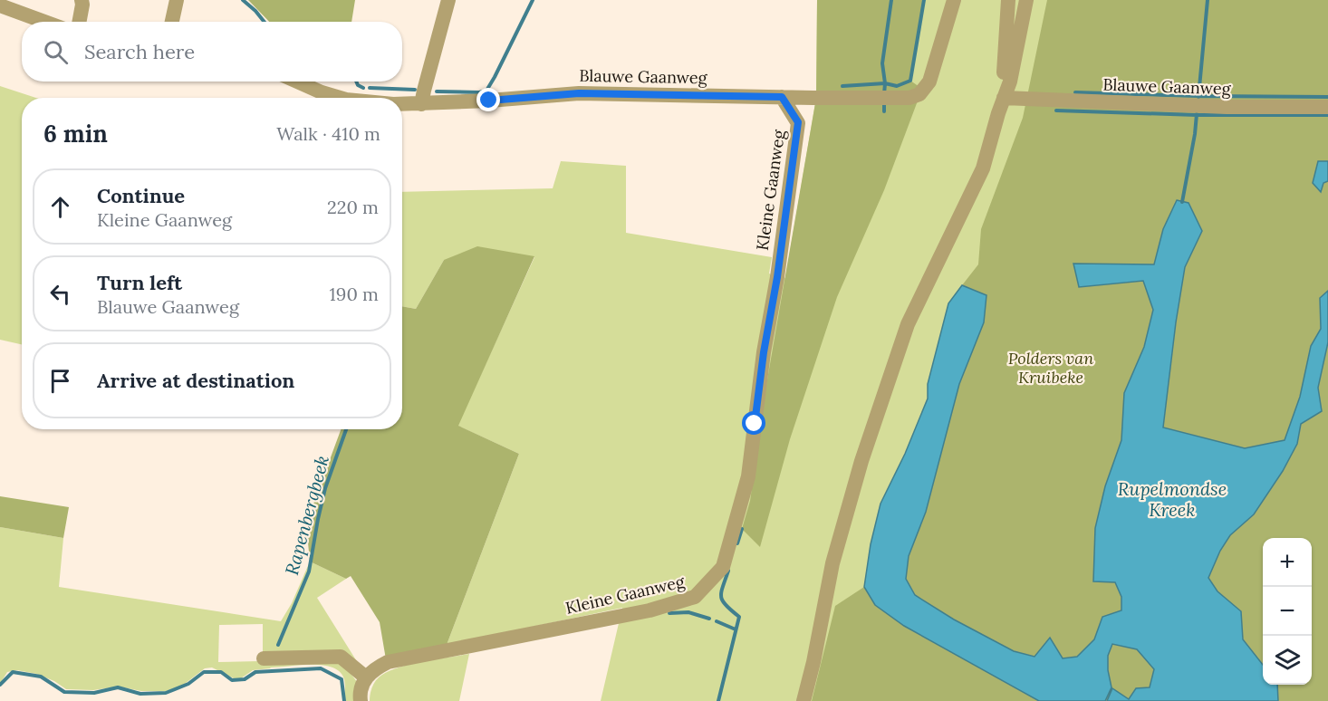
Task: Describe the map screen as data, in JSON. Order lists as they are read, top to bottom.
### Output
{
  "streets": {
    "street": ["Blauwe Gaanweg", "Kleine Gaanweg"]
  },
  "crossings": [
    ["Blauwe Gaanweg", "Kleine Gaanweg"]
  ],
  "water": ["Rupelmondse Kreek", "Rapenbergbeek"],
  "parks": ["Polders van Kruibeke"],
  "page": {
    "search": "Search here",
    "heading": ["6 min", "Walk · 410 m"],
    "list": [
      ["Continue", "Kleine Gaanweg", "220 m"],
      ["Turn left", "Blauwe Gaanweg", "190 m"],
      "Arrive at destination"
    ],
    "map_buttons": ["+", "−"]
  }
}
